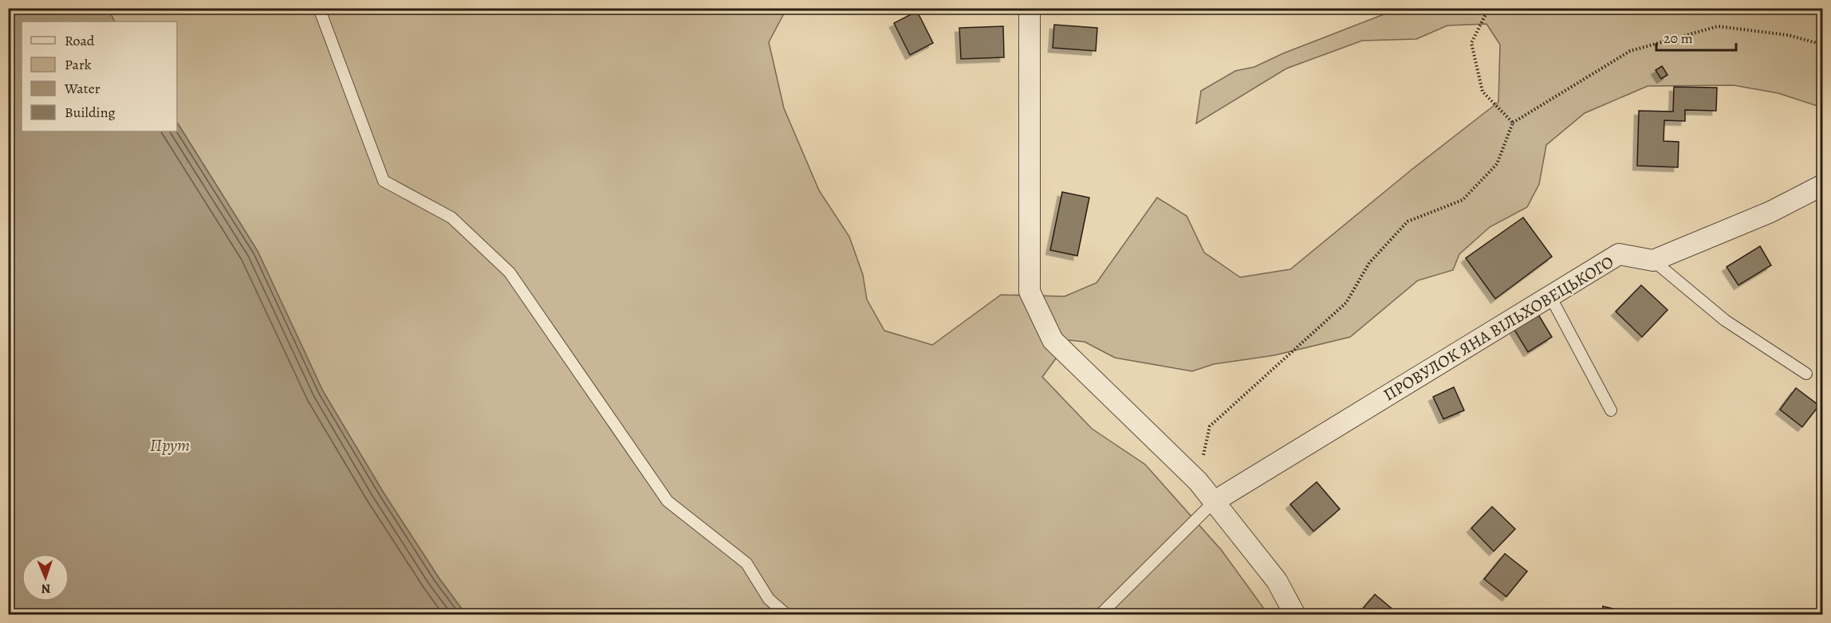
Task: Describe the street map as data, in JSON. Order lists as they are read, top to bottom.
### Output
{
  "streets": {
    "street": ["ПРОВУЛОК ЯНА ВІЛЬХОВЕЦЬКОГО"]
  },
  "water": ["Прут"],
  "legend": [
    "Road",
    "Park",
    "Water",
    "Building"
  ],
  "scale_bar": "20 m",
  "north": "bottom"
}
